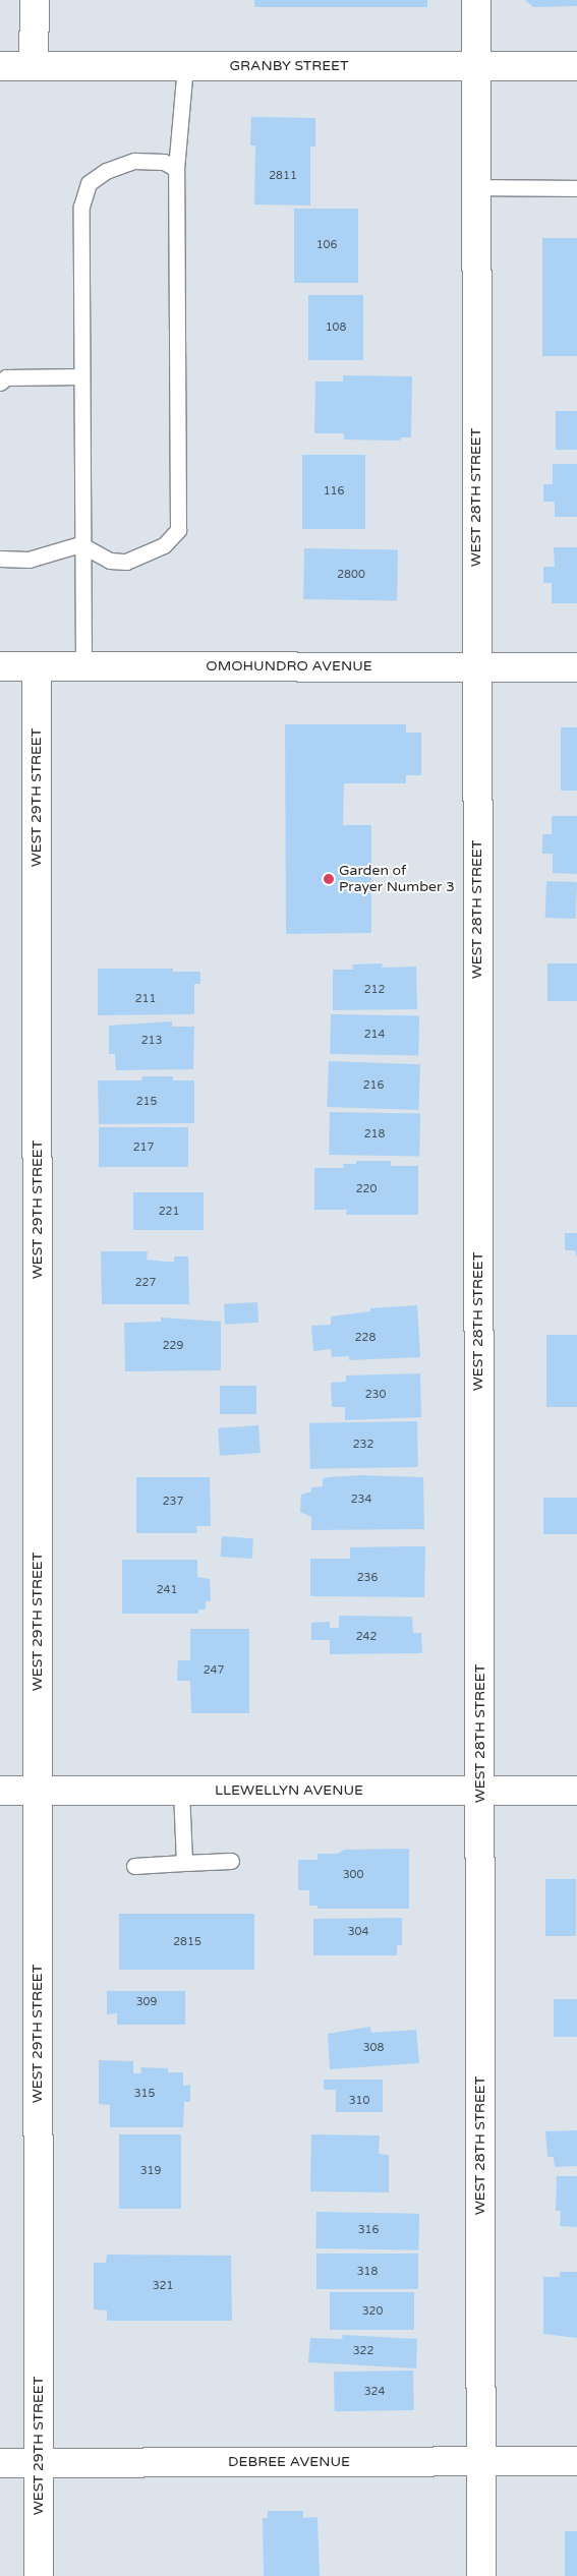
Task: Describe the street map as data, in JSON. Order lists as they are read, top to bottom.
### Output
{
  "streets": {
    "street": [
      "GRANBY STREET",
      "WEST 28TH STREET",
      "OMOHUNDRO AVENUE",
      "WEST 29TH STREET",
      "LLEWELLYN AVENUE",
      "DEBREE AVENUE"
    ]
  },
  "crossings": [
    ["GRANBY STREET", "WEST 28TH STREET"],
    ["WEST 28TH STREET", "OMOHUNDRO AVENUE"],
    ["WEST 28TH STREET", "LLEWELLYN AVENUE"],
    ["WEST 28TH STREET", "DEBREE AVENUE"],
    ["OMOHUNDRO AVENUE", "WEST 29TH STREET"],
    ["WEST 29TH STREET", "LLEWELLYN AVENUE"],
    ["WEST 29TH STREET", "DEBREE AVENUE"]
  ],
  "places": ["Garden of Prayer Number 3"],
  "house_numbers": [
    "2811",
    "106",
    "108",
    "116",
    "2800",
    "212",
    "211",
    "214",
    "213",
    "216",
    "215",
    "218",
    "217",
    "220",
    "221",
    "227",
    "228",
    "229",
    "230",
    "232",
    "234",
    "237",
    "236",
    "241",
    "242",
    "247",
    "300",
    "304",
    "2815",
    "309",
    "308",
    "315",
    "310",
    "319",
    "316",
    "318",
    "321",
    "320",
    "322",
    "324"
  ]
}
